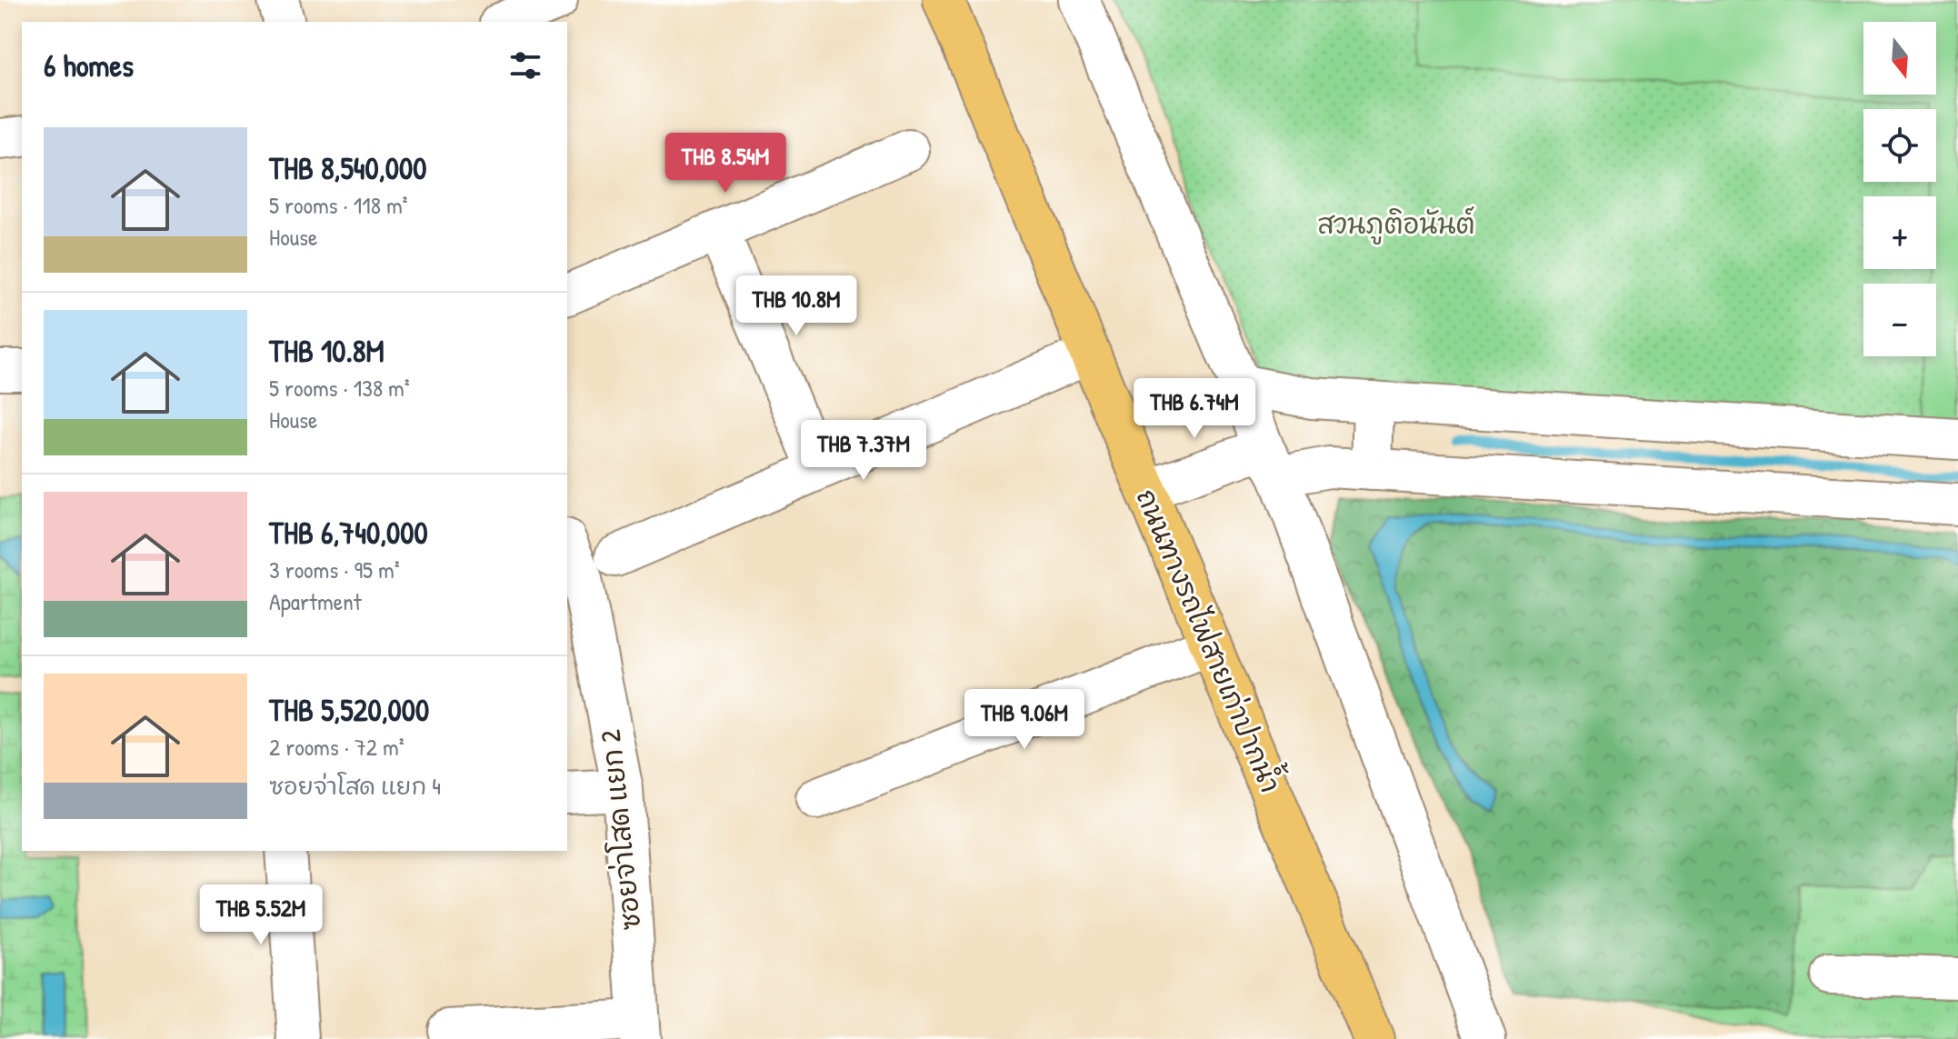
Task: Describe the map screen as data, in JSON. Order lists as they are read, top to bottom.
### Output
{
  "streets": {
    "main road": ["ถนนทางรถไฟสายเก่าปากน้ำ"],
    "street": ["ซอยจ่าโสด แยก 2"]
  },
  "parks": ["สวนภูติอนันต์"],
  "north": "bottom",
  "page": {
    "map_buttons": ["+", "−"],
    "heading": "6 homes",
    "list": [
      {
        "name": "THB 8,540,000",
        "note": "5 rooms · 118 m² · House"
      },
      {
        "name": "THB 10.8M",
        "note": "5 rooms · 138 m² · House"
      },
      {
        "name": "THB 6,740,000",
        "note": "3 rooms · 95 m² · Apartment"
      },
      {
        "name": "THB 5,520,000",
        "note": "2 rooms · 72 m² · ซอยจ่าโสด แยก 4"
      }
    ],
    "price": [
      "THB 8.54M",
      "THB 10.8M",
      "THB 6.74M",
      "THB 7.37M",
      "THB 9.06M",
      "THB 5.52M"
    ]
  }
}
